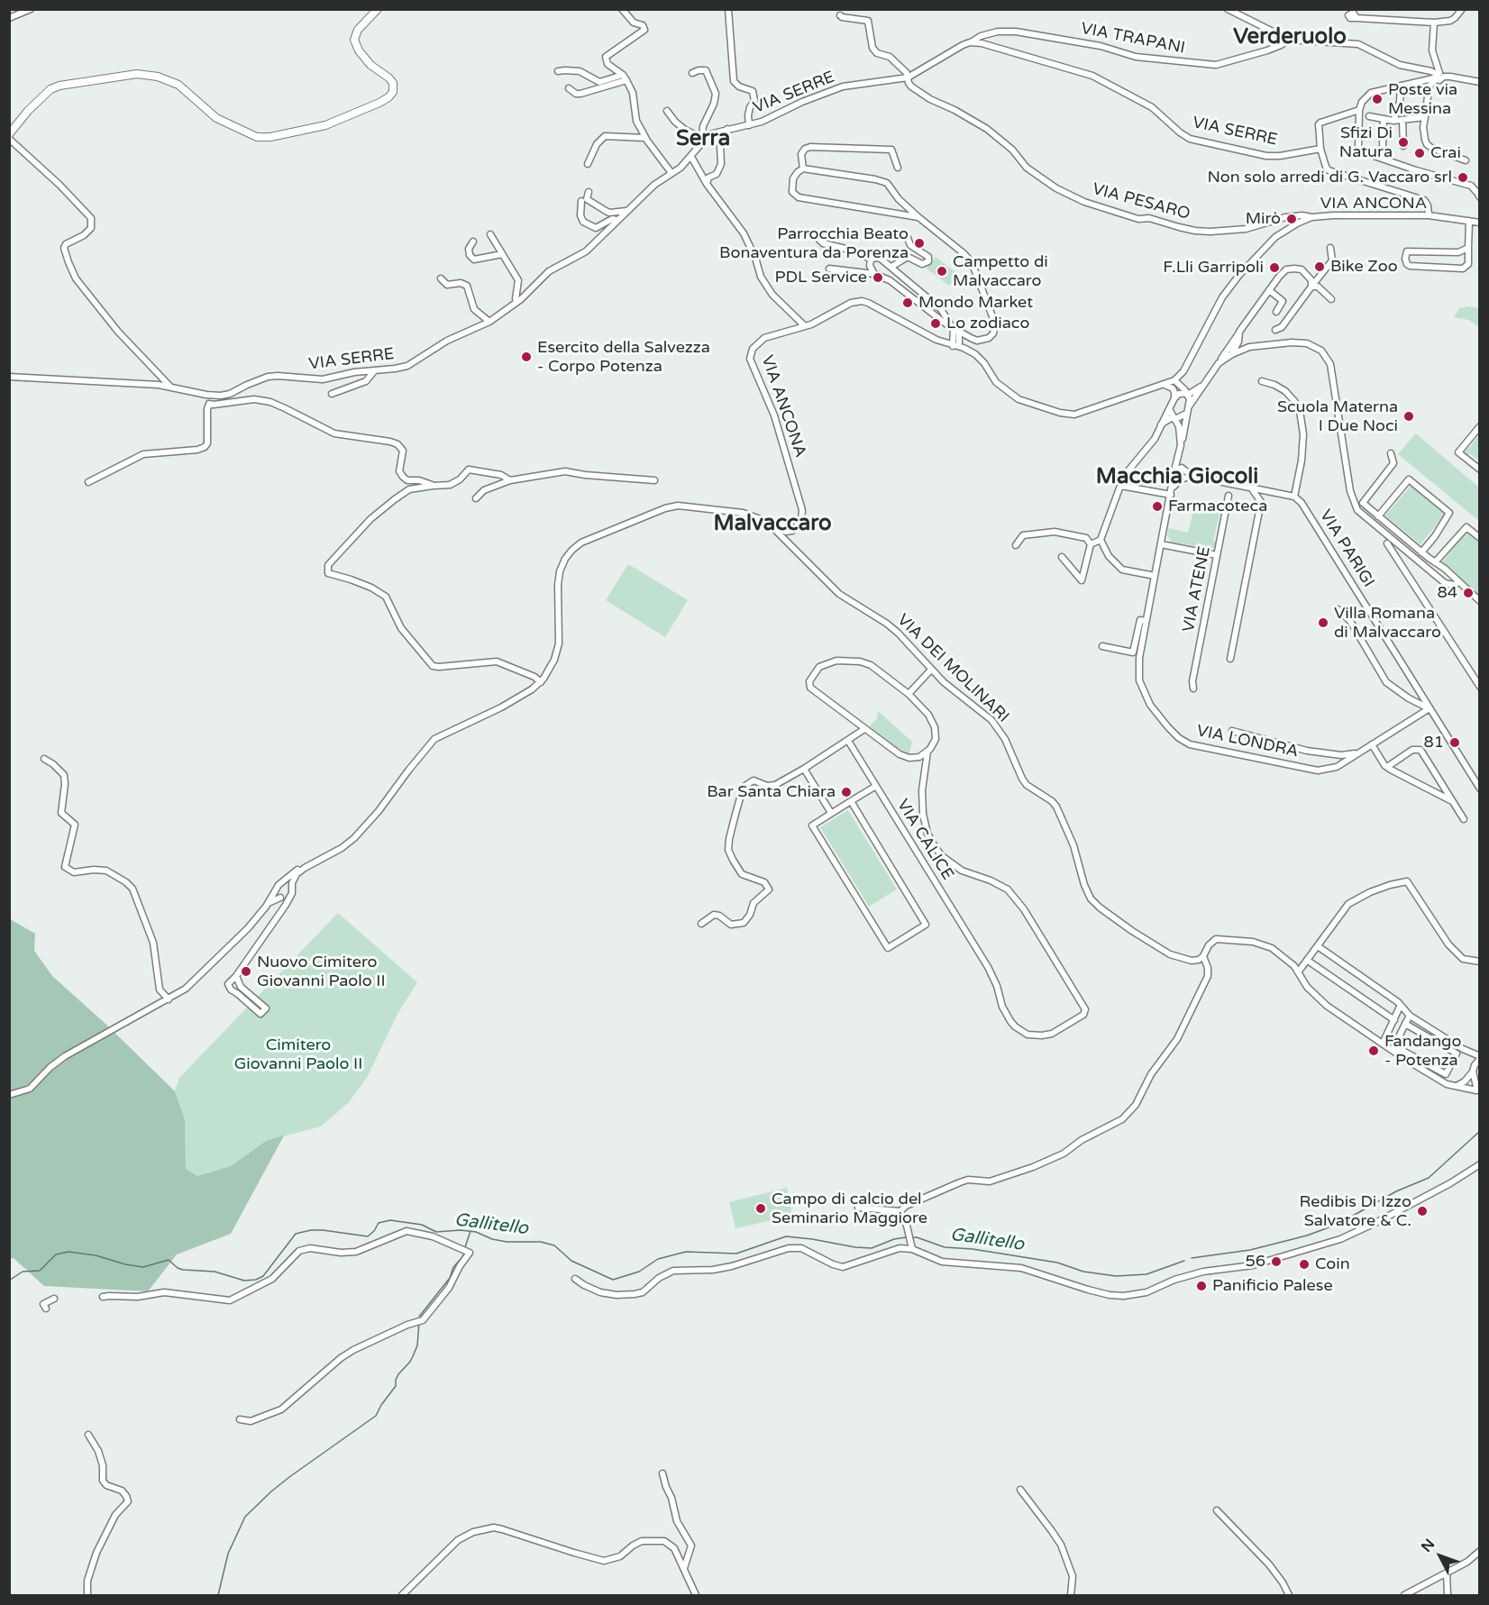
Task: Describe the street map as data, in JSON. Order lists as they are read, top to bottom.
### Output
{
  "streets": {
    "street": [
      "VIA TRAPANI",
      "VIA SERRE",
      "VIA PESARO",
      "VIA ANCONA",
      "VIA PARIGI",
      "VIA ATENE",
      "VIA DEI MOLINARI",
      "VIA LONDRA",
      "VIA CALICE"
    ]
  },
  "crossings": [
    ["VIA TRAPANI", "VIA SERRE"],
    ["VIA SERRE", "VIA PESARO"],
    ["VIA PESARO", "VIA ANCONA"],
    ["VIA ANCONA", "VIA DEI MOLINARI"],
    ["VIA PARIGI", "VIA LONDRA"]
  ],
  "districts": [
    "Verderuolo",
    "Serra",
    "Macchia Giocoli",
    "Malvaccaro"
  ],
  "water": ["Gallitello"],
  "parks": ["Cimitero Giovanni Paolo II"],
  "places": [
    "Poste via Messina",
    "Sfizi Di Natura",
    "Crai",
    "Non solo arredi di G. Vaccaro srl",
    "Mirò",
    "Parrocchia Beato Bonaventura da Porenza",
    "Bike Zoo",
    "F.Lli Garripoli",
    "Campetto di Malvaccaro",
    "PDL Service",
    "Mondo Market",
    "Lo zodiaco",
    "Esercito della Salvezza - Corpo Potenza",
    "Scuola Materna I Due Noci",
    "Farmacoteca",
    "84",
    "Villa Romana di Malvaccaro",
    "81",
    "Bar Santa Chiara",
    "Nuovo Cimitero Giovanni Paolo II",
    "Fandango - Potenza",
    "Campo di calcio del Seminario Maggiore",
    "Redibis Di Izzo Salvatore & C.",
    "56",
    "Coin",
    "Panificio Palese"
  ],
  "north": "top left"
}
